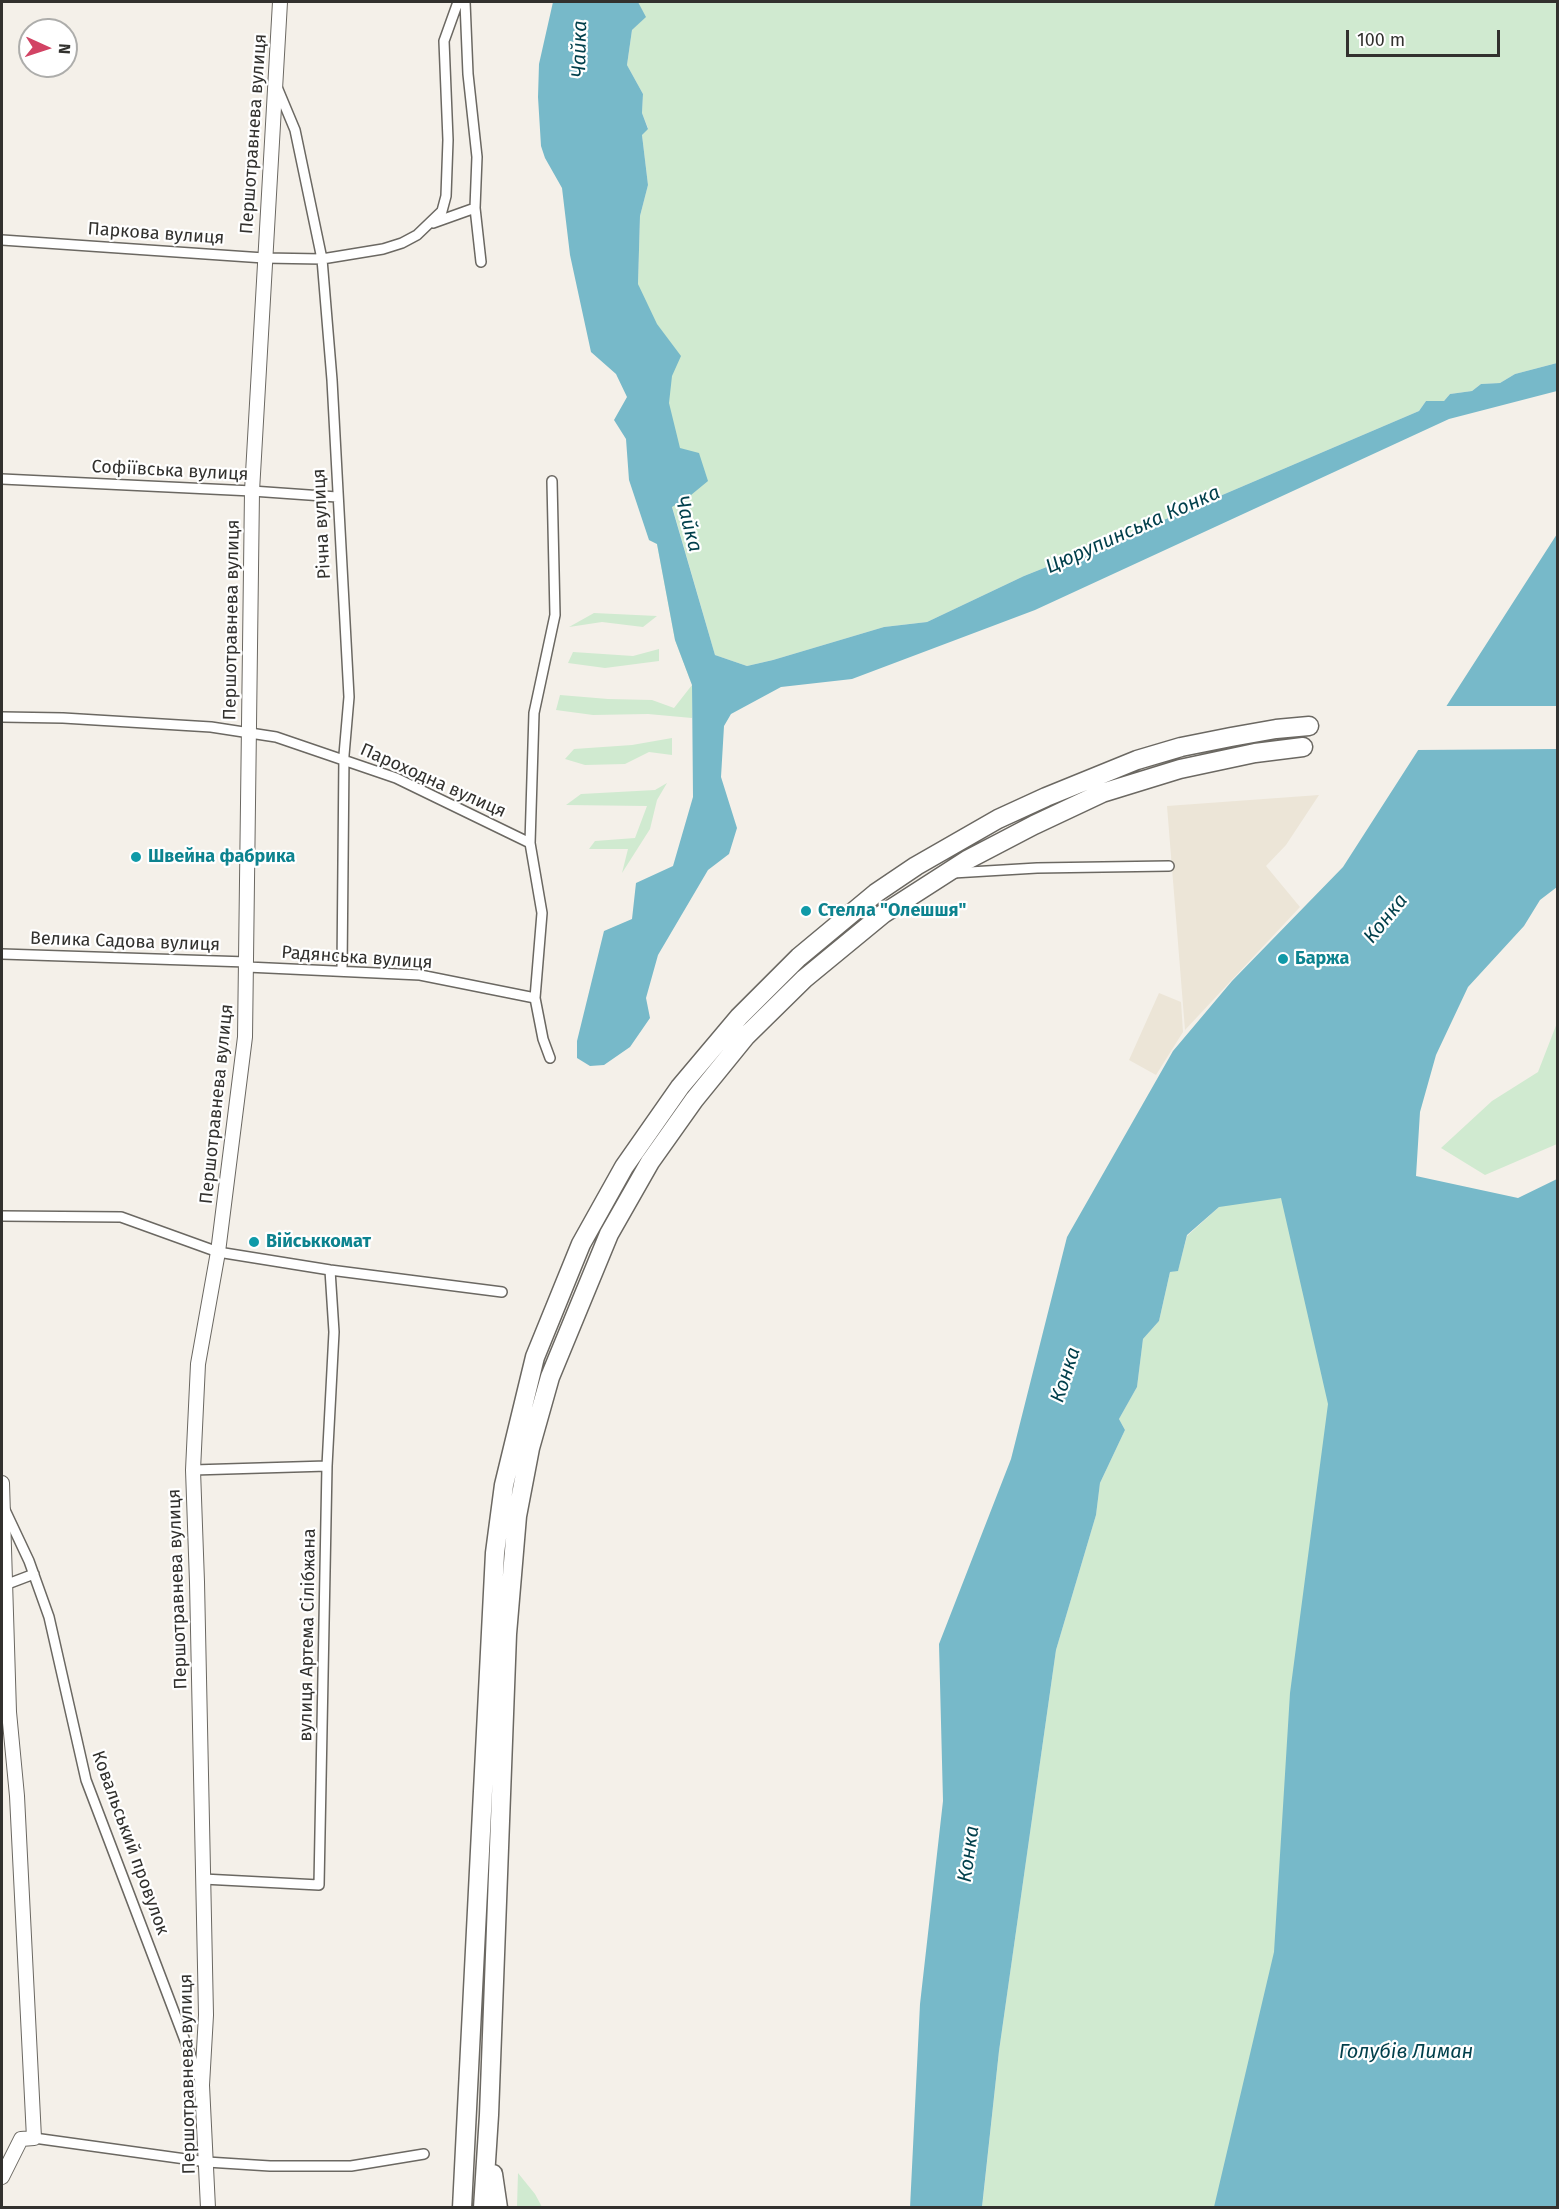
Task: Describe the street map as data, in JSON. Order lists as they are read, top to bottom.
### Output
{
  "streets": {
    "street": [
      "Першотравнева вулиця",
      "Паркова вулиця",
      "Софіївська вулиця",
      "Річна вулиця",
      "Пароходна вулиця",
      "Велика Садова вулиця",
      "Радянська вулиця",
      "вулиця Артема Сілібжана",
      "Ковальський провулок"
    ]
  },
  "crossings": [
    ["Першотравнева вулиця", "Паркова вулиця"],
    ["Першотравнева вулиця", "Софіївська вулиця"],
    ["Першотравнева вулиця", "Річна вулиця"],
    ["Першотравнева вулиця", "Пароходна вулиця"],
    ["Першотравнева вулиця", "Велика Садова вулиця"],
    ["Першотравнева вулиця", "Радянська вулиця"],
    ["Першотравнева вулиця", "вулиця Артема Сілібжана"],
    ["Першотравнева вулиця", "Ковальський провулок"],
    ["Паркова вулиця", "Річна вулиця"],
    ["Софіївська вулиця", "Річна вулиця"],
    ["Річна вулиця", "Пароходна вулиця"],
    ["Річна вулиця", "Радянська вулиця"],
    ["Велика Садова вулиця", "Радянська вулиця"]
  ],
  "water": [
    "Чайка",
    "Цюрупинська Конка",
    "Конка",
    "Голубів Лиман"
  ],
  "places": [
    "Швейна фабрика",
    "Стелла \"Олешшя\"",
    "Баржа",
    "Військкомат"
  ],
  "scale_bar": "100 m",
  "north": "right"
}
